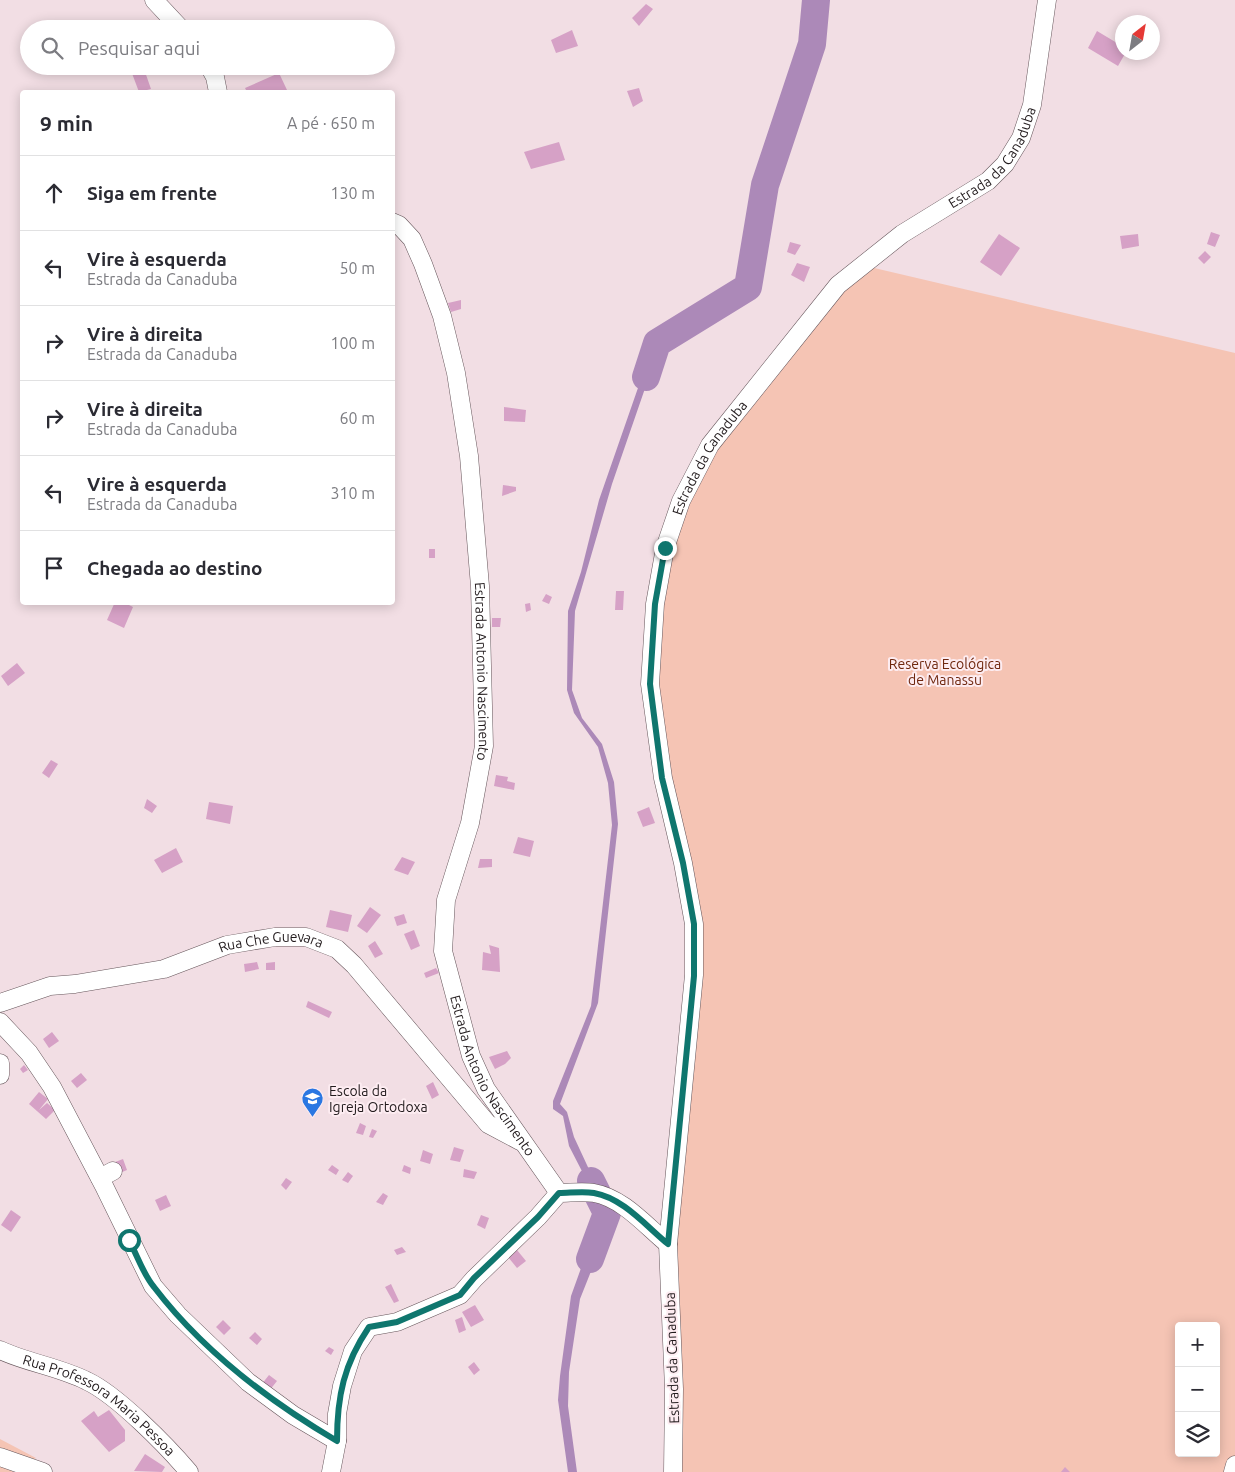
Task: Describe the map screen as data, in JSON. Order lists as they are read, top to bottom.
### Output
{
  "streets": {
    "street": [
      "Estrada da Canaduba",
      "Estrada Antonio Nascimento",
      "Rua Che Guevara",
      "Rua Professora Maria Pessoa"
    ]
  },
  "crossings": [
    ["Estrada Antonio Nascimento", "Rua Che Guevara"]
  ],
  "parks": ["Reserva Ecológica de Manassu"],
  "places": {
    "school or university": ["Escola da Igreja Ortodoxa"]
  },
  "north": "top right",
  "page": {
    "search": "Pesquisar aqui",
    "heading": ["9 min", "A pé · 650 m"],
    "list": [
      ["Siga em frente", "130 m"],
      ["Vire à esquerda", "Estrada da Canaduba", "50 m"],
      ["Vire à direita", "Estrada da Canaduba", "100 m"],
      ["Vire à direita", "Estrada da Canaduba", "60 m"],
      ["Vire à esquerda", "Estrada da Canaduba", "310 m"],
      "Chegada ao destino"
    ],
    "map_buttons": ["+", "−"]
  }
}
